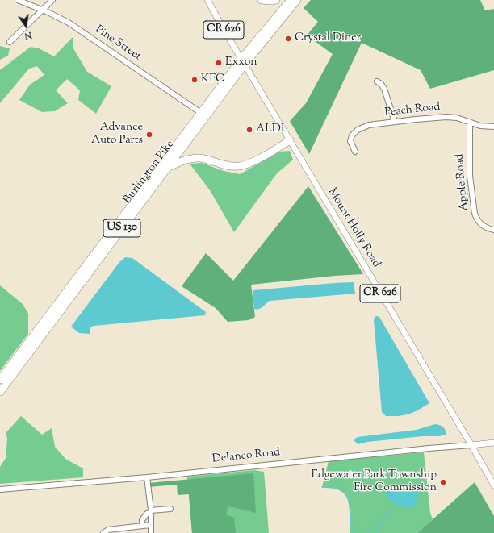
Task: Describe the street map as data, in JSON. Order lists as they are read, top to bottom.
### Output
{
  "streets": {
    "highway": ["Burlington Pike", "US 130"],
    "main road": ["CR 626", "Mount Holly Road", "Delanco Road"],
    "street": ["Pine Street", "Peach Road", "Apple Road"]
  },
  "crossings": [
    ["CR 626", "Burlington Pike"],
    ["CR 626", "Mount Holly Road"],
    ["Pine Street", "Burlington Pike"],
    ["Peach Road", "Apple Road"],
    ["Burlington Pike", "Mount Holly Road"],
    ["Mount Holly Road", "Delanco Road"]
  ],
  "places": [
    "Crystal Diner",
    "Exxon",
    "KFC",
    "ALDI",
    "Advance Auto Parts",
    "Edgewater Park Township Fire Commission"
  ],
  "north": "bottom"
}
